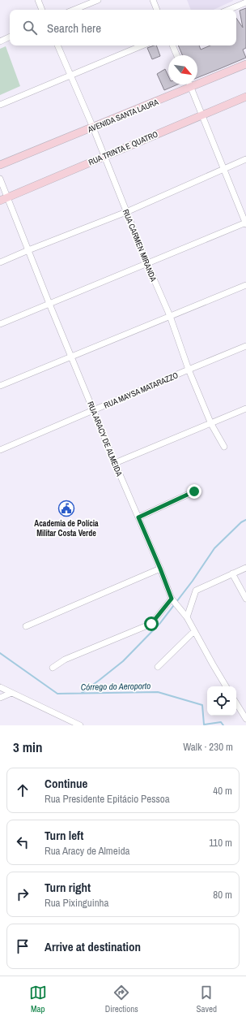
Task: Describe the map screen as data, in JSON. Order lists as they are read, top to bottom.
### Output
{
  "streets": {
    "street": [
      "AVENIDA SANTA LAURA",
      "RUA TRINTA E QUATRO",
      "RUA CARMEN MIRANDA",
      "RUA MAYSA MATARAZZO",
      "RUA ARACY DE ALMEIDA"
    ]
  },
  "crossings": [
    ["AVENIDA SANTA LAURA", "RUA CARMEN MIRANDA"],
    ["RUA TRINTA E QUATRO", "RUA CARMEN MIRANDA"],
    ["RUA TRINTA E QUATRO", "RUA ARACY DE ALMEIDA"],
    ["RUA CARMEN MIRANDA", "RUA MAYSA MATARAZZO"],
    ["RUA MAYSA MATARAZZO", "RUA ARACY DE ALMEIDA"]
  ],
  "water": ["Córrego do Aeroporto"],
  "places": {
    "public building": ["Academia de Polícia Militar Costa Verde"]
  },
  "north": "bottom right",
  "page": {
    "search": "Search here",
    "heading": ["3 min", "Walk · 230 m"],
    "list": [
      ["Continue", "Rua Presidente Epitácio Pessoa", "40 m"],
      ["Turn left", "Rua Aracy de Almeida", "110 m"],
      ["Turn right", "Rua Pixinguinha", "80 m"],
      "Arrive at destination"
    ],
    "nav": ["Map", "Directions", "Saved"]
  }
}
